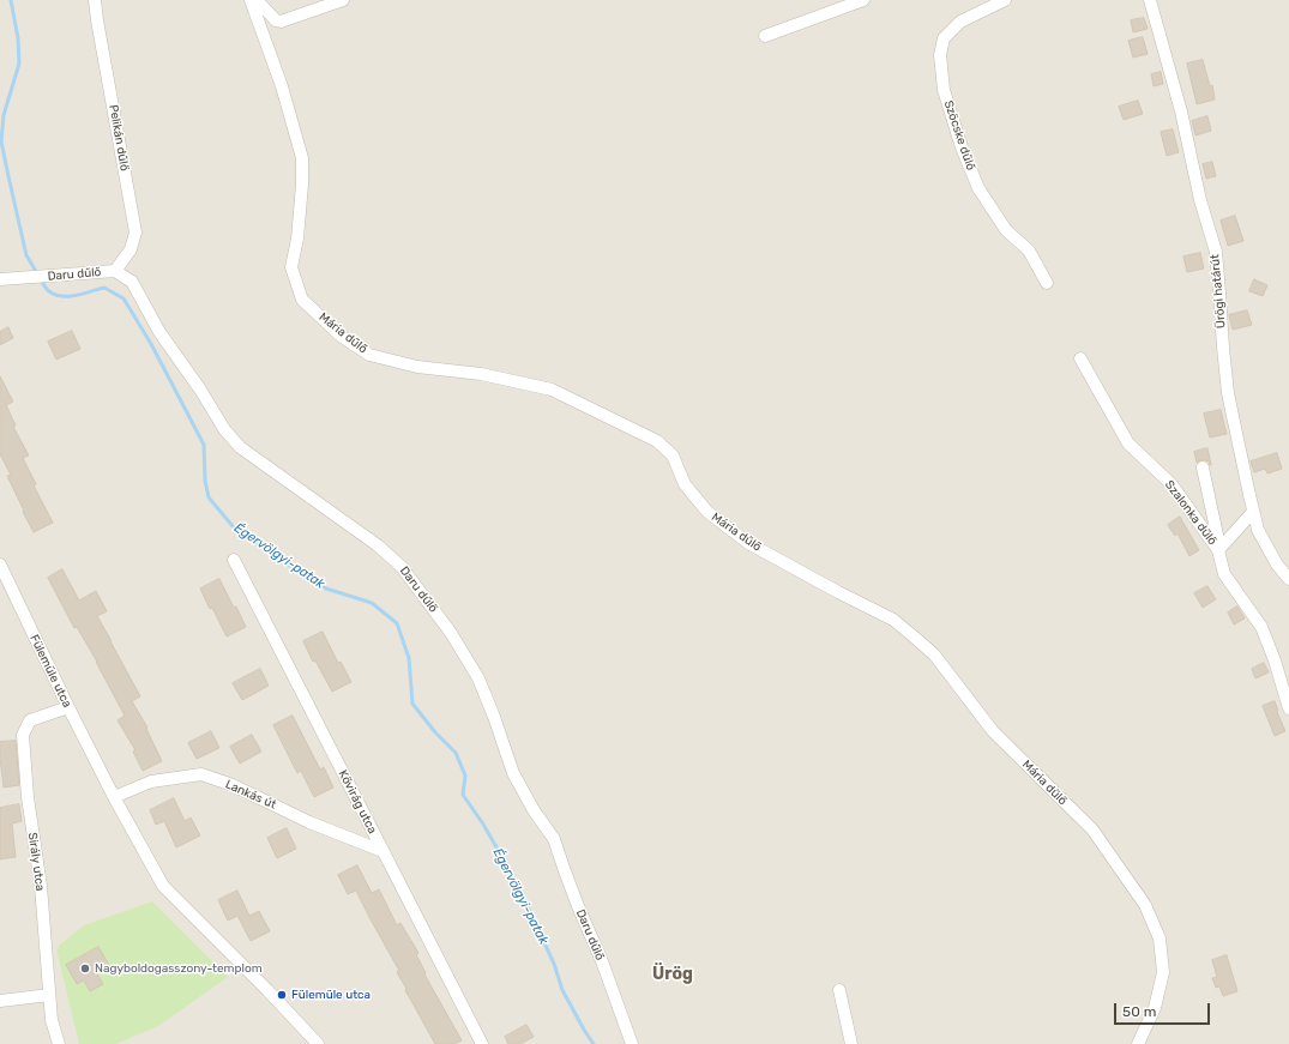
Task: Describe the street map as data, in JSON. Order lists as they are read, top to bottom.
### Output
{
  "streets": {
    "street": [
      "Szöcske dűlő",
      "Pelikán dűlő",
      "Daru dűlő",
      "Ürögi határút",
      "Mária dűlő",
      "Szalonka dűlő",
      "Fülemüle utca",
      "Lankás út",
      "Kővirág utca",
      "Sirály utca"
    ]
  },
  "crossings": [
    ["Pelikán dűlő", "Daru dűlő"],
    ["Fülemüle utca", "Lankás út"],
    ["Fülemüle utca", "Sirály utca"],
    ["Lankás út", "Kővirág utca"]
  ],
  "districts": ["Ürög"],
  "water": ["Égervölgyi-patak"],
  "places": ["Nagyboldogasszony-templom", "Fülemüle utca"],
  "scale_bar": "50 m"
}
